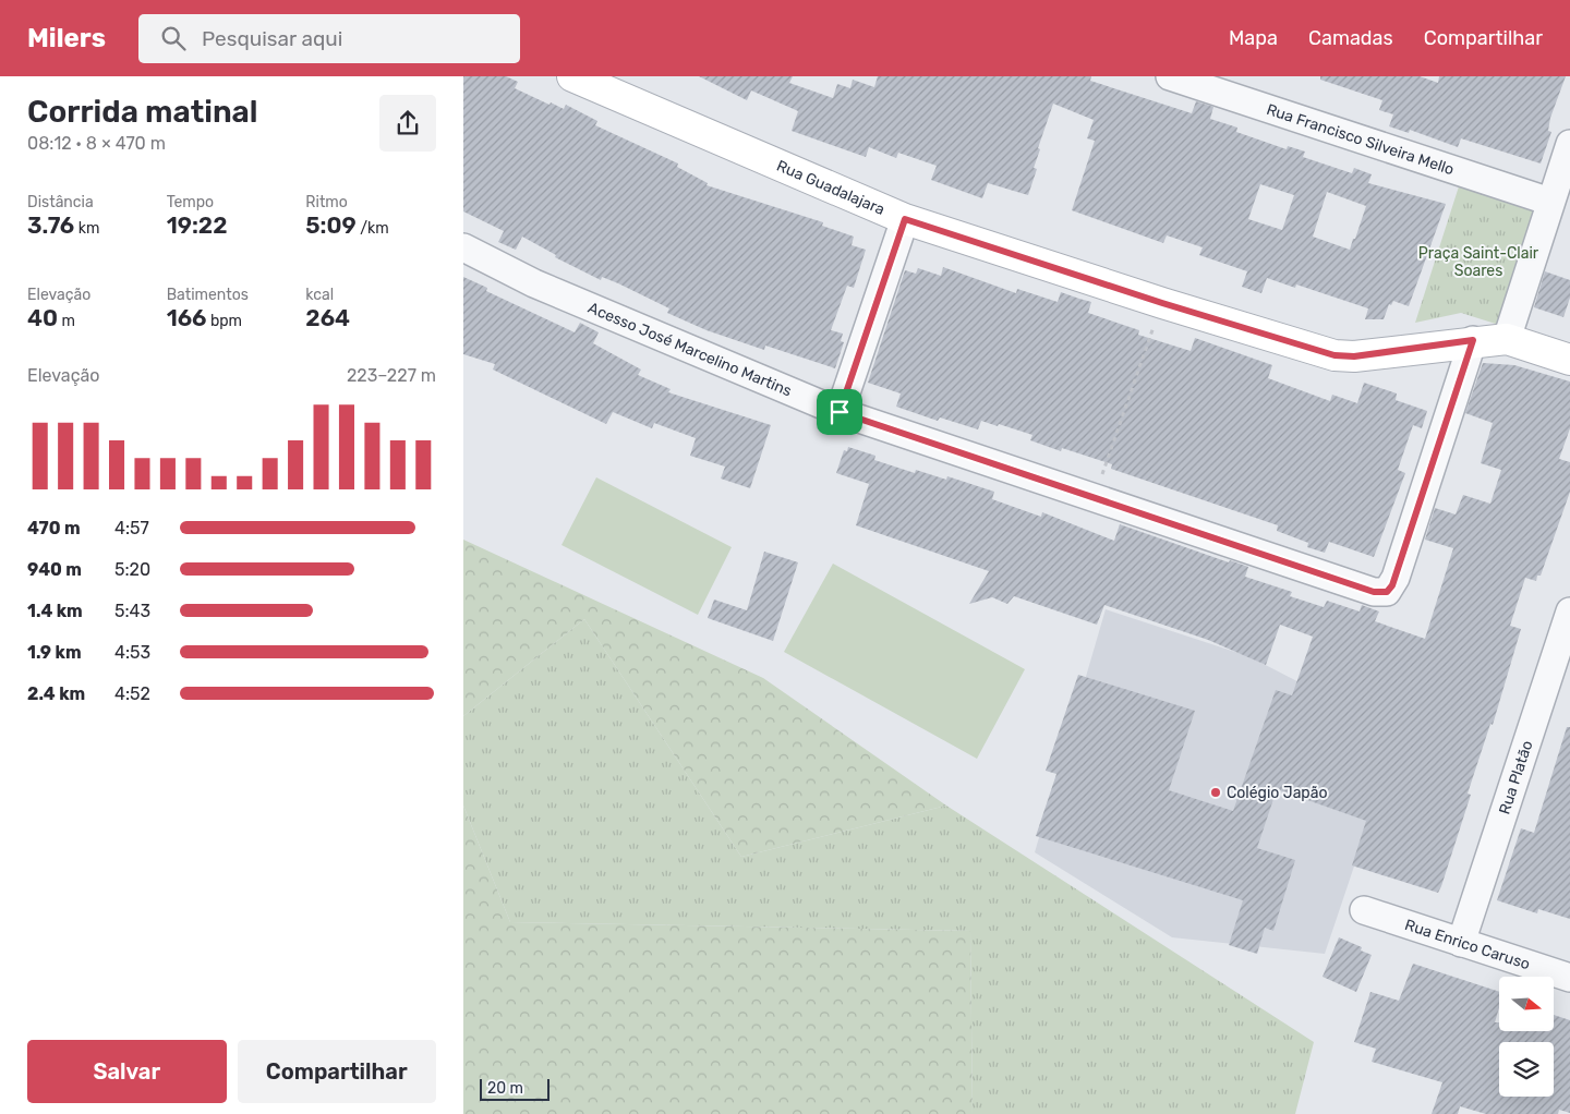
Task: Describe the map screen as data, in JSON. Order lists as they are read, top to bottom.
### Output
{
  "streets": {
    "main road": ["Rua Guadalajara"],
    "street": [
      "Rua Francisco Silveira Mello",
      "Acesso José Marcelino Martins",
      "Rua Platão",
      "Rua Enrico Caruso"
    ]
  },
  "crossings": [
    ["Rua Guadalajara", "Acesso José Marcelino Martins"],
    ["Rua Platão", "Rua Enrico Caruso"]
  ],
  "parks": ["Praça Saint-Clair Soares"],
  "places": ["Colégio Japão"],
  "scale_bar": "20 m",
  "north": "right",
  "page": {
    "header": "Milers",
    "search": "Pesquisar aqui",
    "nav": ["Mapa", "Camadas", "Compartilhar"],
    "heading": ["Corrida matinal", "08:12 · 8 × 470 m"],
    "stats": [
      ["Distância", "3.76 km"],
      ["Tempo", "19:22"],
      ["Ritmo", "5:09 /km"],
      ["Elevação", "40 m"],
      ["Batimentos", "166 bpm"],
      ["kcal", "264"]
    ],
    "chart": ["Elevação", "223–227 m"],
    "list": [
      {
        "name": "470 m",
        "note": "4:57"
      },
      {
        "name": "940 m",
        "note": "5:20"
      },
      {
        "name": "1.4 km",
        "note": "5:43"
      },
      {
        "name": "1.9 km",
        "note": "4:53"
      },
      {
        "name": "2.4 km",
        "note": "4:52"
      }
    ],
    "buttons": ["Salvar", "Compartilhar"],
    "scale": "20 m"
  }
}
